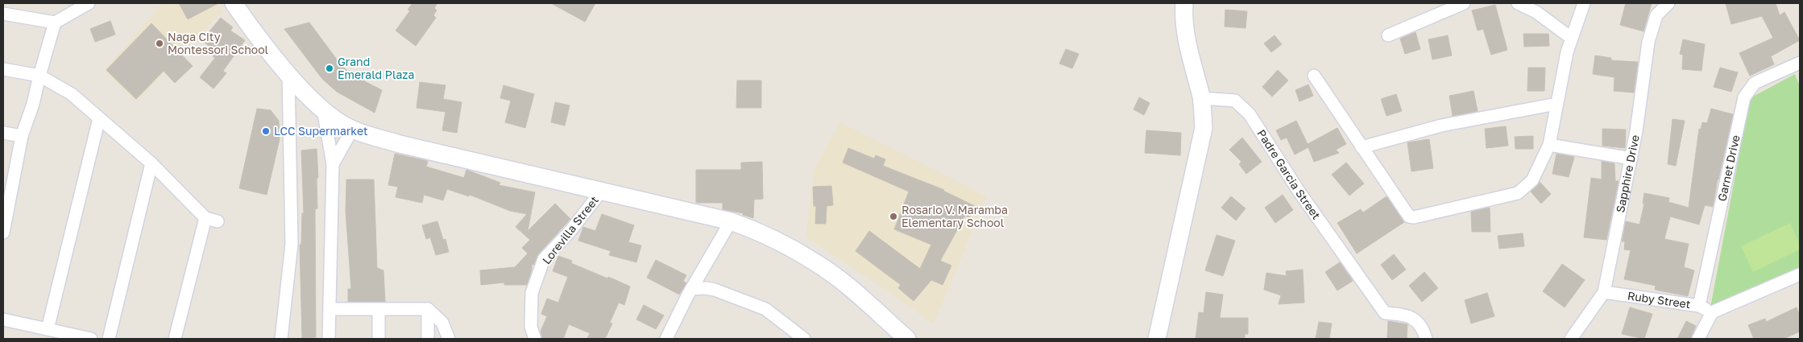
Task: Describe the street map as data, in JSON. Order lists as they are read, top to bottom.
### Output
{
  "streets": {
    "street": [
      "Garnet Drive",
      "Sapphire Drive",
      "Padre Garcia Street",
      "Lorevilla Street",
      "Ruby Street"
    ]
  },
  "crossings": [
    ["Garnet Drive", "Ruby Street"],
    ["Sapphire Drive", "Ruby Street"]
  ],
  "places": [
    "Naga City Montessori School",
    "Grand Emerald Plaza",
    "LCC Supermarket",
    "Rosario V. Maramba Elementary School"
  ]
}
